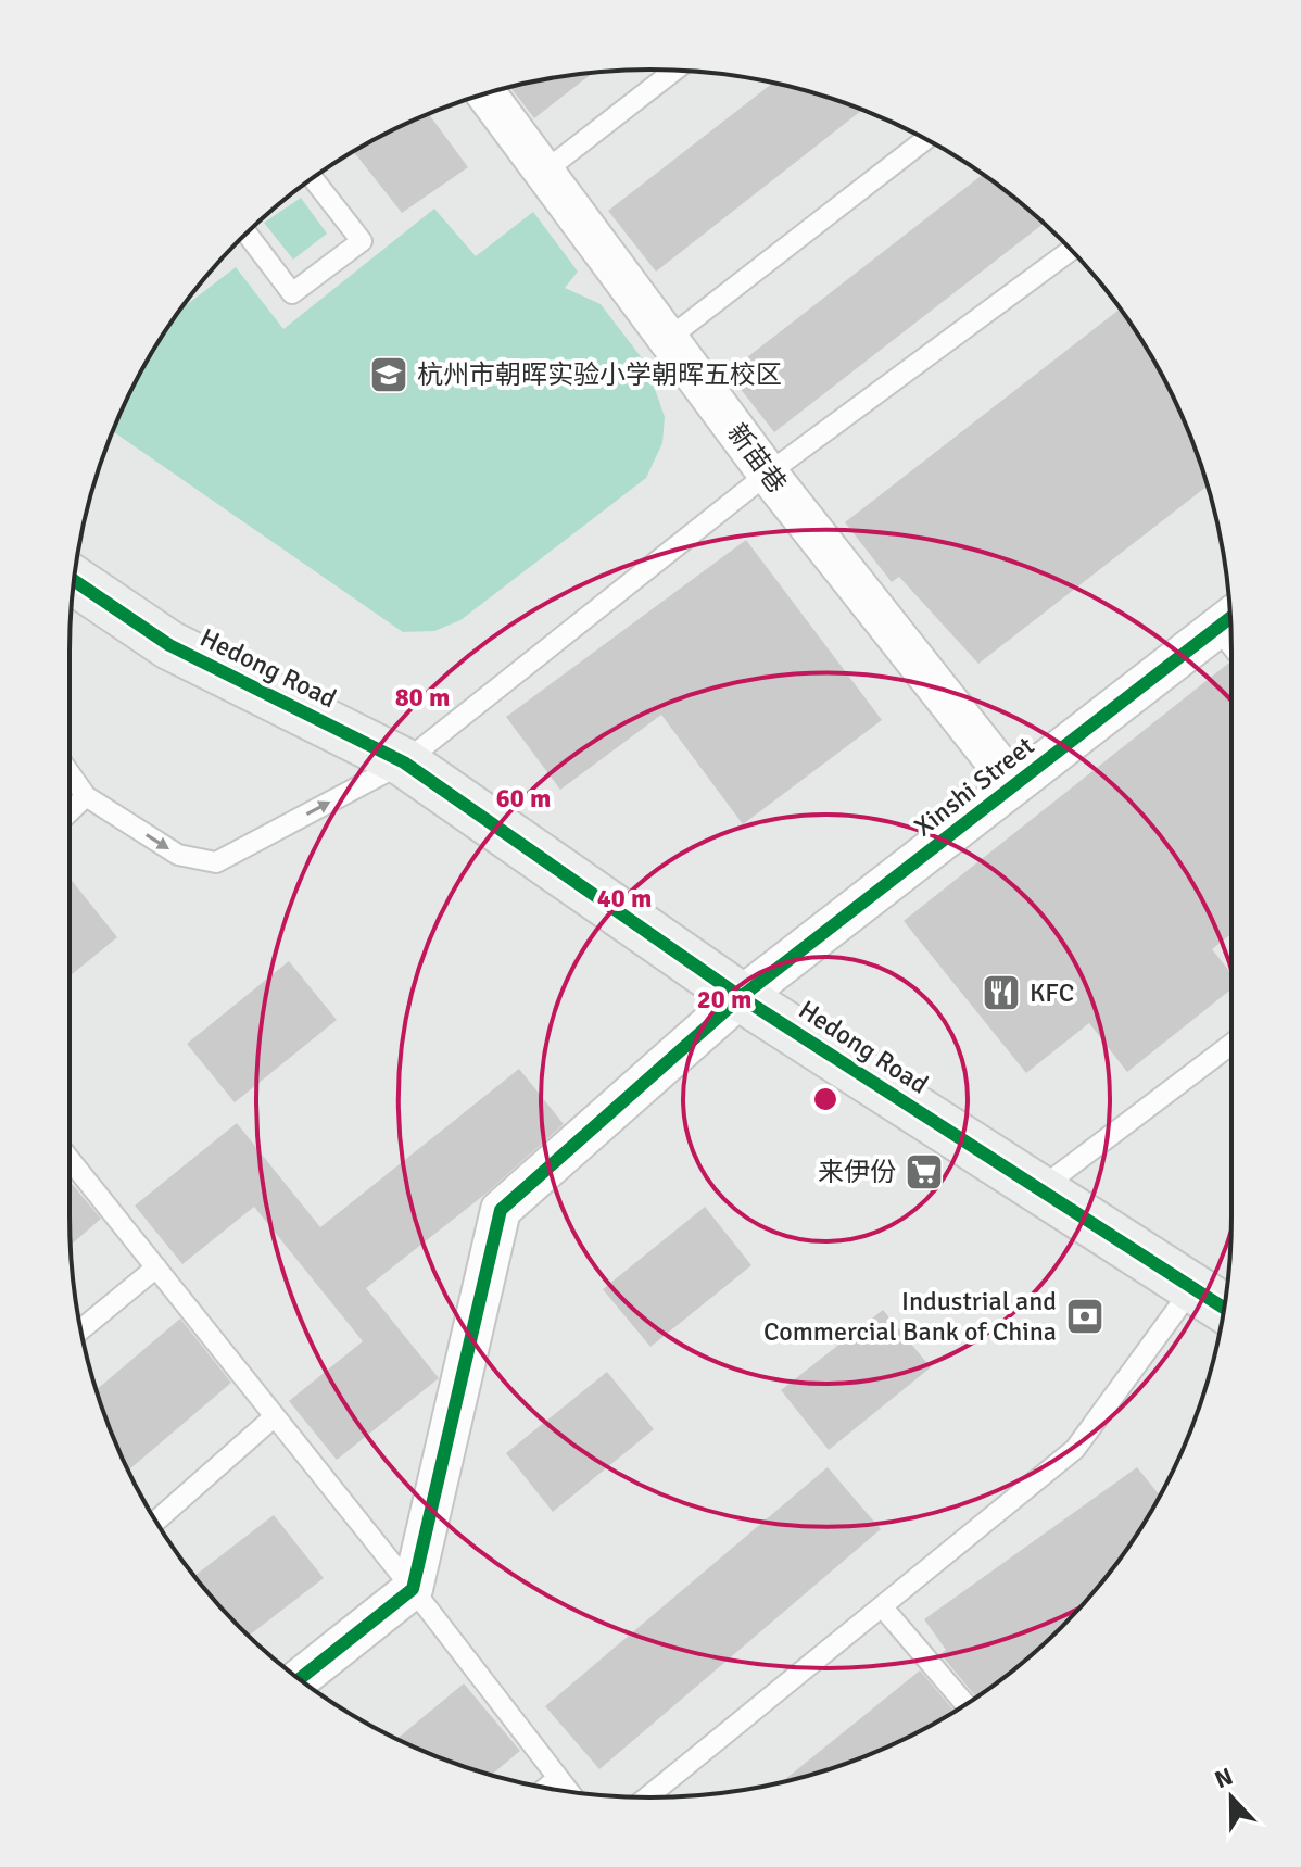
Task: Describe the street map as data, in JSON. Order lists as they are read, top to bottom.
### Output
{
  "streets": {
    "main road": ["Hedong Road"],
    "street": ["新苗巷", "Xinshi Street"]
  },
  "crossings": [
    ["新苗巷", "Xinshi Street"],
    ["Hedong Road", "Xinshi Street"]
  ],
  "places": {
    "school or university": ["杭州市朝晖实验小学朝晖五校区"],
    "restaurant": ["KFC"],
    "supermarket": ["来伊份"],
    "bank": ["Industrial and Commercial Bank of China"]
  },
  "north": "top",
  "rings": [
    "80 m",
    "60 m",
    "40 m",
    "20 m"
  ]
}
